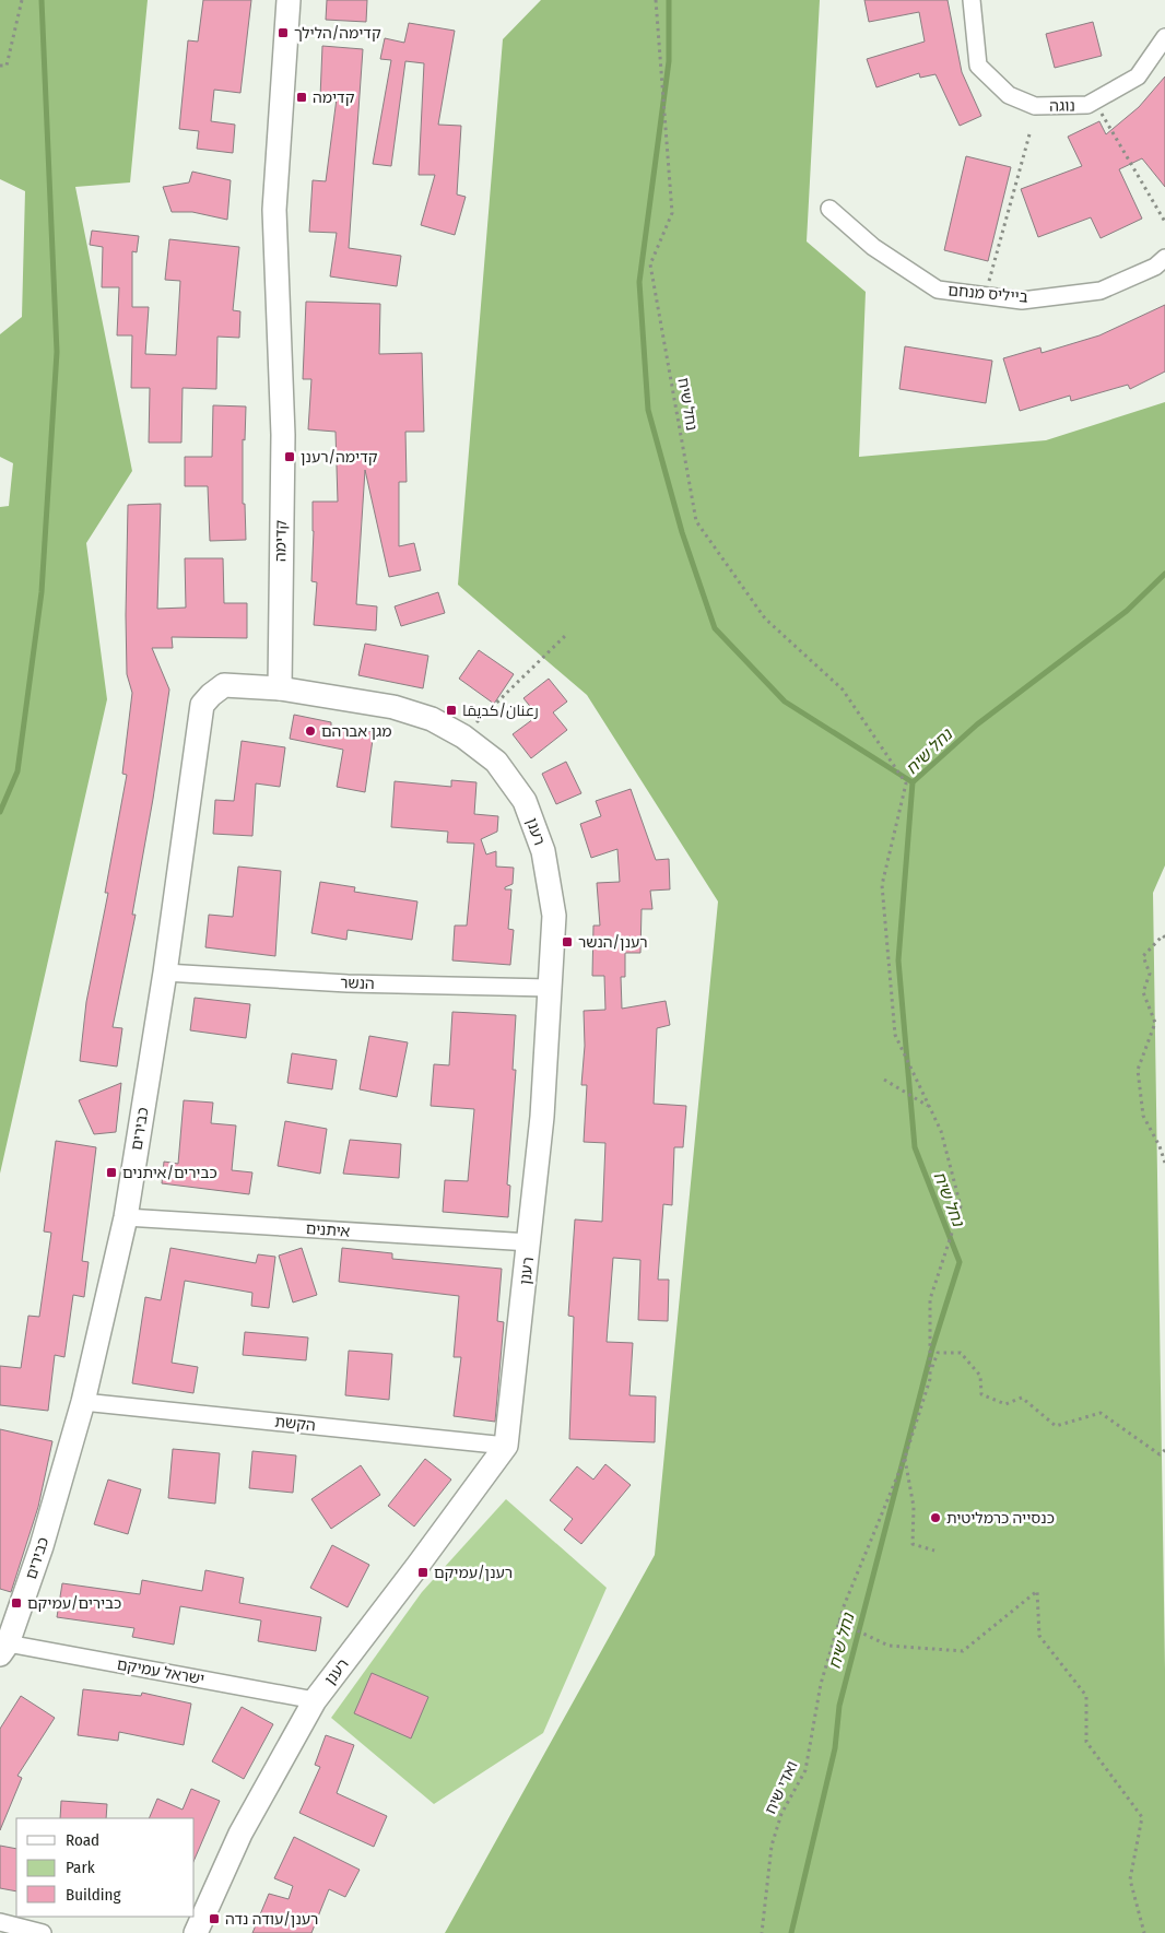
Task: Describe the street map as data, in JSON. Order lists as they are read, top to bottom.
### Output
{
  "streets": {
    "street": [
      "נוגה",
      "בייליס מנחם",
      "קדימה",
      "רענן",
      "הנשר",
      "כבירים",
      "איתנים",
      "הקשת",
      "ישראל עמיקם"
    ],
    "path": ["נחל שיח", "ואדי שיח"]
  },
  "crossings": [
    ["נחל שיח", "ואדי שיח"],
    ["קדימה", "רענן"],
    ["קדימה", "כבירים"],
    ["רענן", "הנשר"],
    ["רענן", "כבירים"],
    ["רענן", "איתנים"],
    ["רענן", "הקשת"],
    ["רענן", "ישראל עמיקם"],
    ["הנשר", "כבירים"],
    ["כבירים", "איתנים"],
    ["כבירים", "הקשת"],
    ["כבירים", "ישראל עמיקם"]
  ],
  "water": ["נחל שיח"],
  "places": {
    "transit": [
      "קדימה/הלילך",
      "קדימה",
      "קדימה/רענן",
      "رعنان/كديمَا",
      "רענן/הנשר",
      "כבירים/איתנים",
      "רענן/עמיקם",
      "כבירים/עמיקם",
      "רענן/עודה נדה"
    ],
    "other": ["מגן אברהם", "כנסייה כרמליטית"]
  },
  "legend": ["Road", "Park", "Building"]
}
